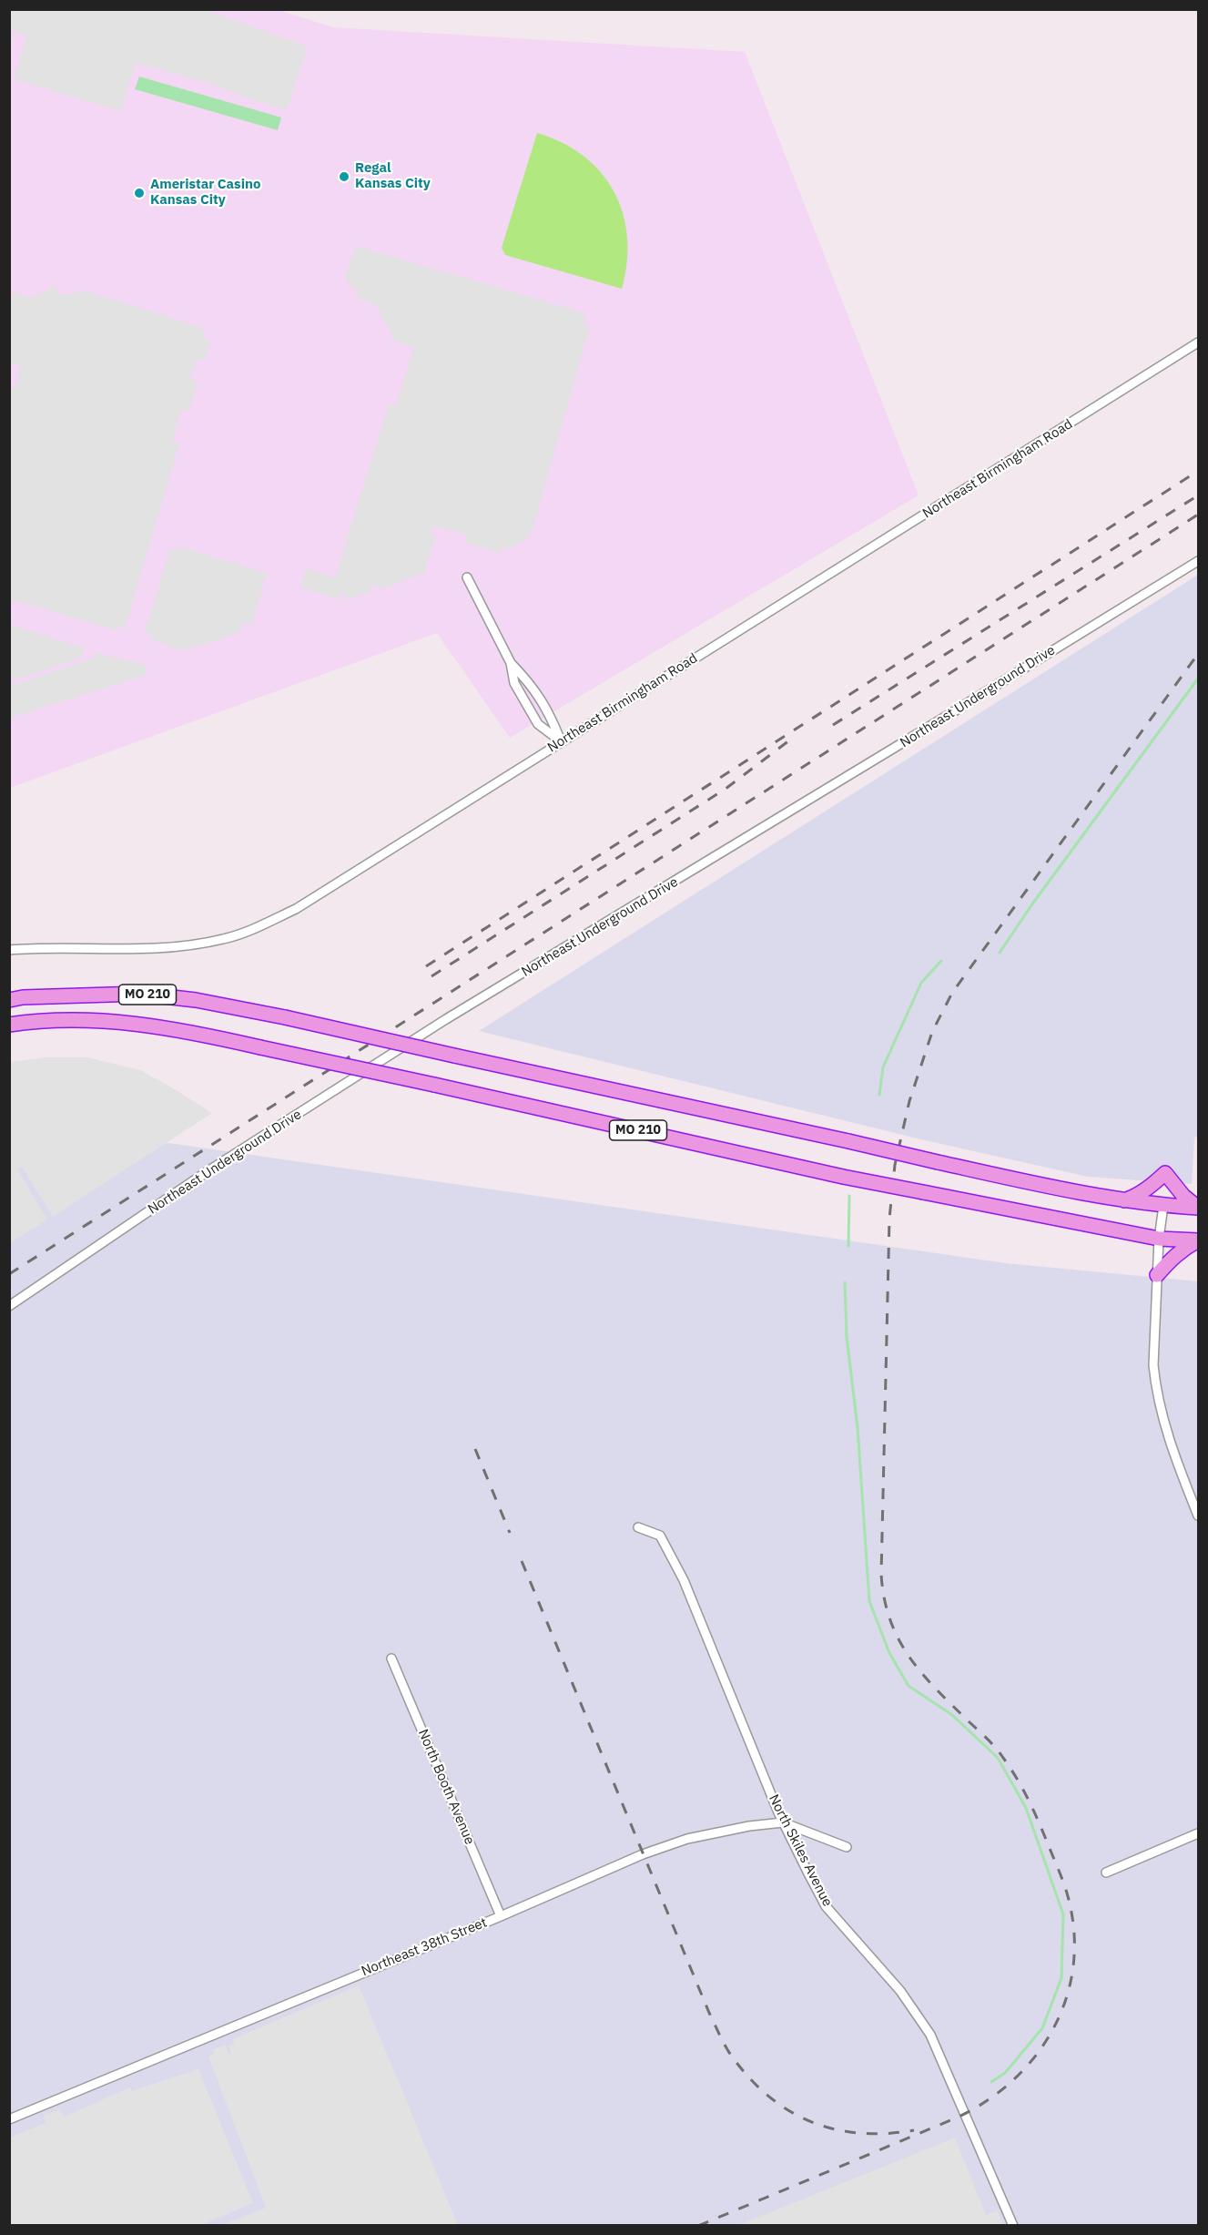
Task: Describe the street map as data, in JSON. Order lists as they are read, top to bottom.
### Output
{
  "streets": {
    "highway": ["MO 210"],
    "street": [
      "Northeast Birmingham Road",
      "Northeast Underground Drive",
      "North Booth Avenue",
      "North Skiles Avenue",
      "Northeast 38th Street"
    ]
  },
  "crossings": [
    ["North Booth Avenue", "Northeast 38th Street"],
    ["North Skiles Avenue", "Northeast 38th Street"]
  ],
  "places": ["Regal Kansas City", "Ameristar Casino Kansas City"]
}
